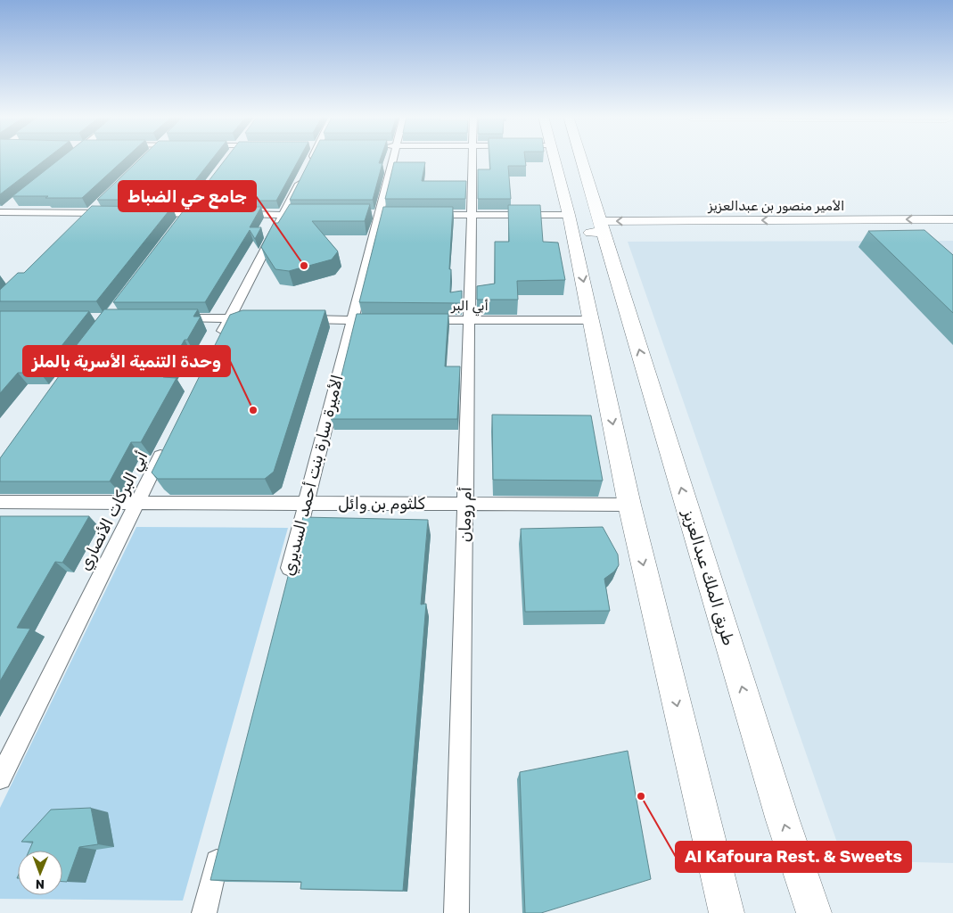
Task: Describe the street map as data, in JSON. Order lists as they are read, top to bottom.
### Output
{
  "streets": {
    "main road": ["طريق الملك عبدالعزيز"],
    "street": [
      "الأمير منصور بن عبدالعزيز",
      "أبي البر",
      "الأميرة سارة بنت أحمد السديري",
      "كلثوم بن وائل",
      "أبي البركات الأنصاري",
      "أم رومان"
    ]
  },
  "crossings": [
    ["الأمير منصور بن عبدالعزيز", "طريق الملك عبدالعزيز"],
    ["أبي البر", "أم رومان"],
    ["الأميرة سارة بنت أحمد السديري", "كلثوم بن وائل"],
    ["كلثوم بن وائل", "أبي البركات الأنصاري"],
    ["كلثوم بن وائل", "أم رومان"]
  ],
  "places": ["جامع حي الضباط", "وحدة التنمية الأسرية بالملز", "Al Kafoura Rest. & Sweets"],
  "north": "bottom"
}
